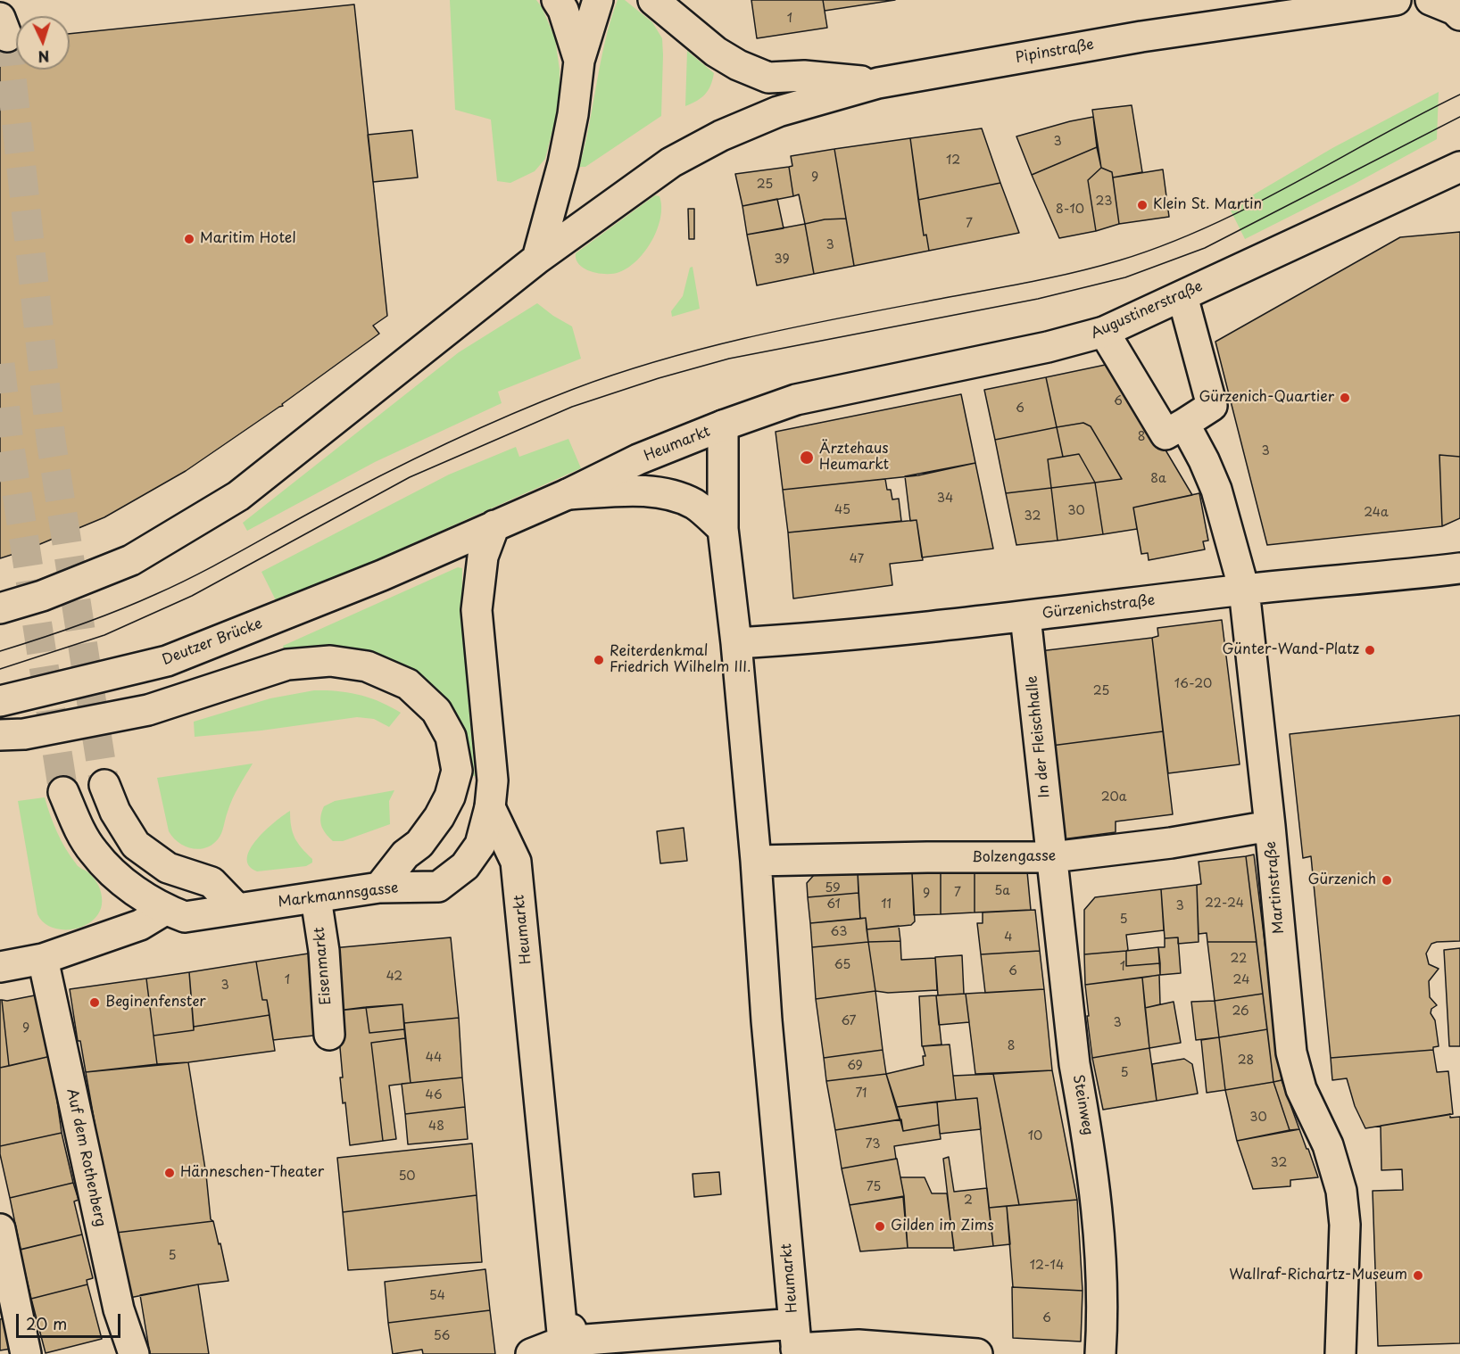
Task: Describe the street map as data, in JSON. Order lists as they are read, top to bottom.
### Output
{
  "streets": {
    "street": [
      "Pipinstraße",
      "Augustinerstraße",
      "Heumarkt",
      "Gürzenichstraße",
      "Deutzer Brücke",
      "In der Fleischhalle",
      "Bolzengasse",
      "Martinstraße",
      "Markmannsgasse",
      "Eisenmarkt",
      "Steinweg",
      "Auf dem Rothenberg"
    ]
  },
  "crossings": [
    ["Augustinerstraße", "Heumarkt"],
    ["Heumarkt", "Gürzenichstraße"],
    ["Heumarkt", "Deutzer Brücke"],
    ["Heumarkt", "Bolzengasse"],
    ["Heumarkt", "Markmannsgasse"],
    ["Gürzenichstraße", "In der Fleischhalle"],
    ["Gürzenichstraße", "Martinstraße"],
    ["In der Fleischhalle", "Bolzengasse"],
    ["In der Fleischhalle", "Steinweg"],
    ["Bolzengasse", "Martinstraße"],
    ["Bolzengasse", "Steinweg"],
    ["Markmannsgasse", "Eisenmarkt"]
  ],
  "places": [
    "Klein St. Martin",
    "Maritim Hotel",
    "Gürzenich-Quartier",
    "Ärztehaus Heumarkt",
    "Günter-Wand-Platz",
    "Reiterdenkmal Friedrich Wilhelm III.",
    "Gürzenich",
    "Beginenfenster",
    "Hänneschen-Theater",
    "Gilden im Zims",
    "Wallraf-Richartz-Museum"
  ],
  "house_numbers": [
    "1",
    "3",
    "12",
    "9",
    "25",
    "23",
    "8-10",
    "7",
    "3",
    "39",
    "6",
    "6",
    "8",
    "3",
    "8a",
    "34",
    "45",
    "30",
    "24a",
    "32",
    "47",
    "16-20",
    "25",
    "20a",
    "59",
    "5a",
    "7",
    "9",
    "22-24",
    "61",
    "11",
    "3",
    "5",
    "63",
    "4",
    "22",
    "65",
    "1",
    "6",
    "42",
    "1",
    "24",
    "3",
    "26",
    "67",
    "3",
    "9",
    "8",
    "44",
    "28",
    "69",
    "5",
    "71",
    "46",
    "30",
    "48",
    "10",
    "73",
    "32",
    "50",
    "75",
    "2",
    "5",
    "12-14",
    "54",
    "6",
    "56"
  ],
  "scale_bar": "20 m",
  "north": "bottom"
}
